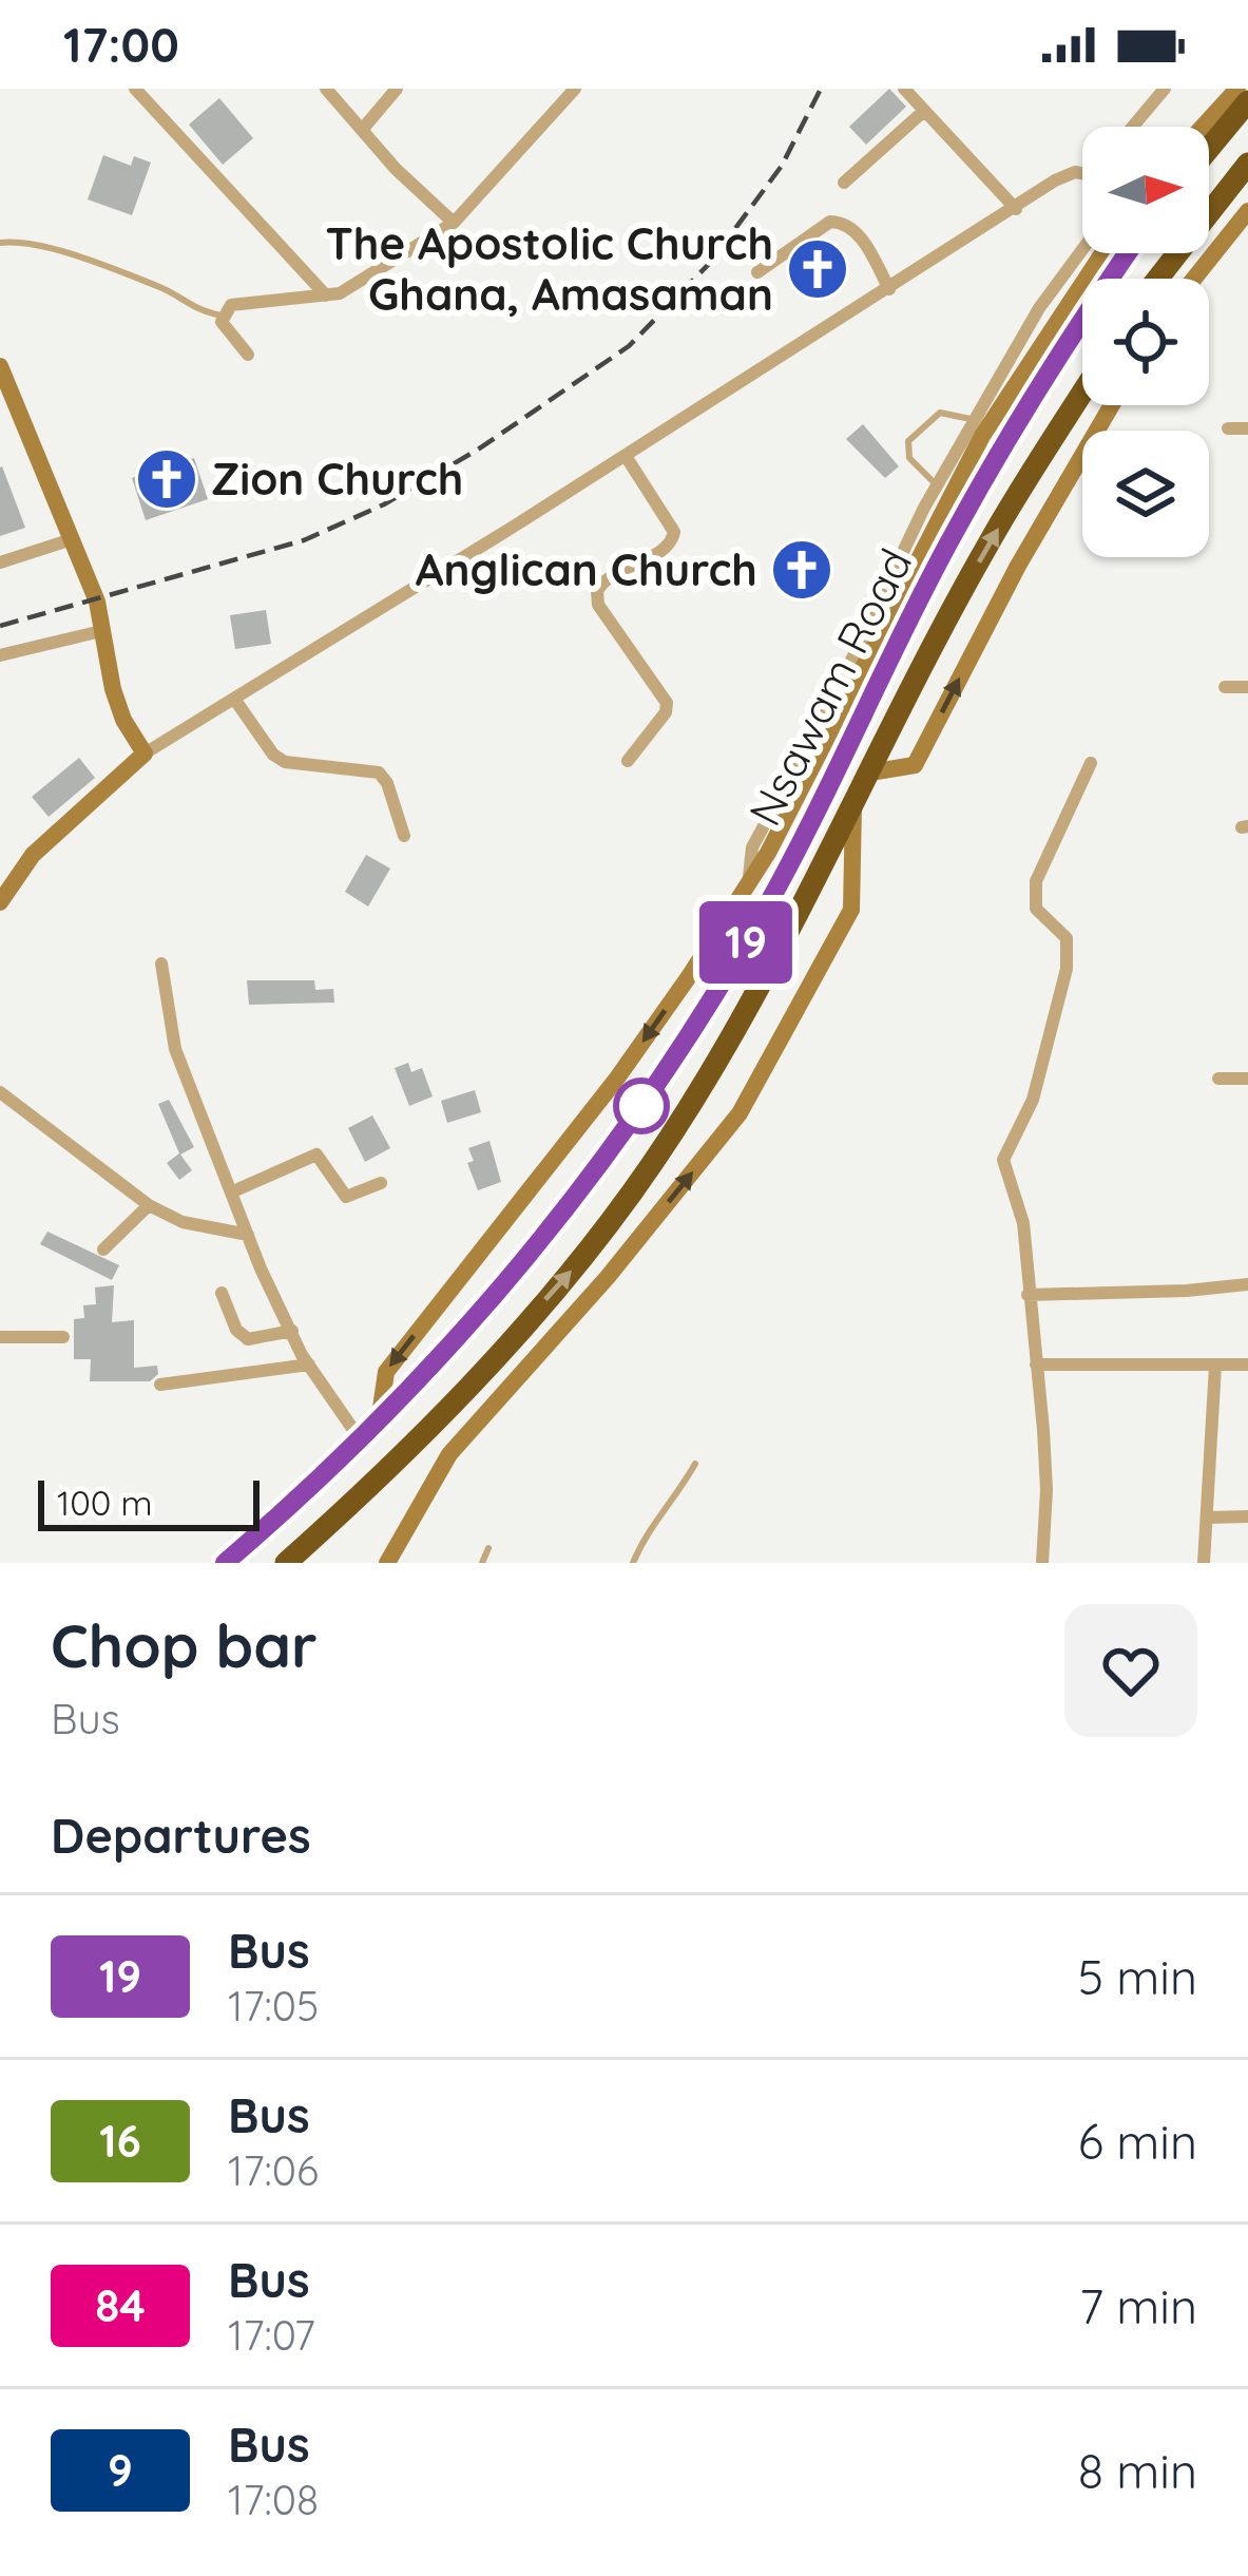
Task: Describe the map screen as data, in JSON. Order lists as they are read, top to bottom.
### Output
{
  "streets": {
    "highway": ["Nsawam Road"]
  },
  "places": {
    "church": ["The Apostolic Church Ghana, Amasaman", "Zion Church", "Anglican Church"]
  },
  "lines": ["bus line 19"],
  "scale_bar": "100 m",
  "north": "right",
  "page": {
    "status": "17:00",
    "on_map": "19",
    "scale": "100 m",
    "heading": [
      ["Chop bar", "Bus"],
      "Departures"
    ],
    "list": [
      {
        "mark": "19",
        "name": "Bus",
        "note": "17:05",
        "value": "5 min"
      },
      {
        "mark": "16",
        "name": "Bus",
        "note": "17:06",
        "value": "6 min"
      },
      {
        "mark": "84",
        "name": "Bus",
        "note": "17:07",
        "value": "7 min"
      },
      {
        "mark": "9",
        "name": "Bus",
        "note": "17:08",
        "value": "8 min"
      }
    ]
  }
}
